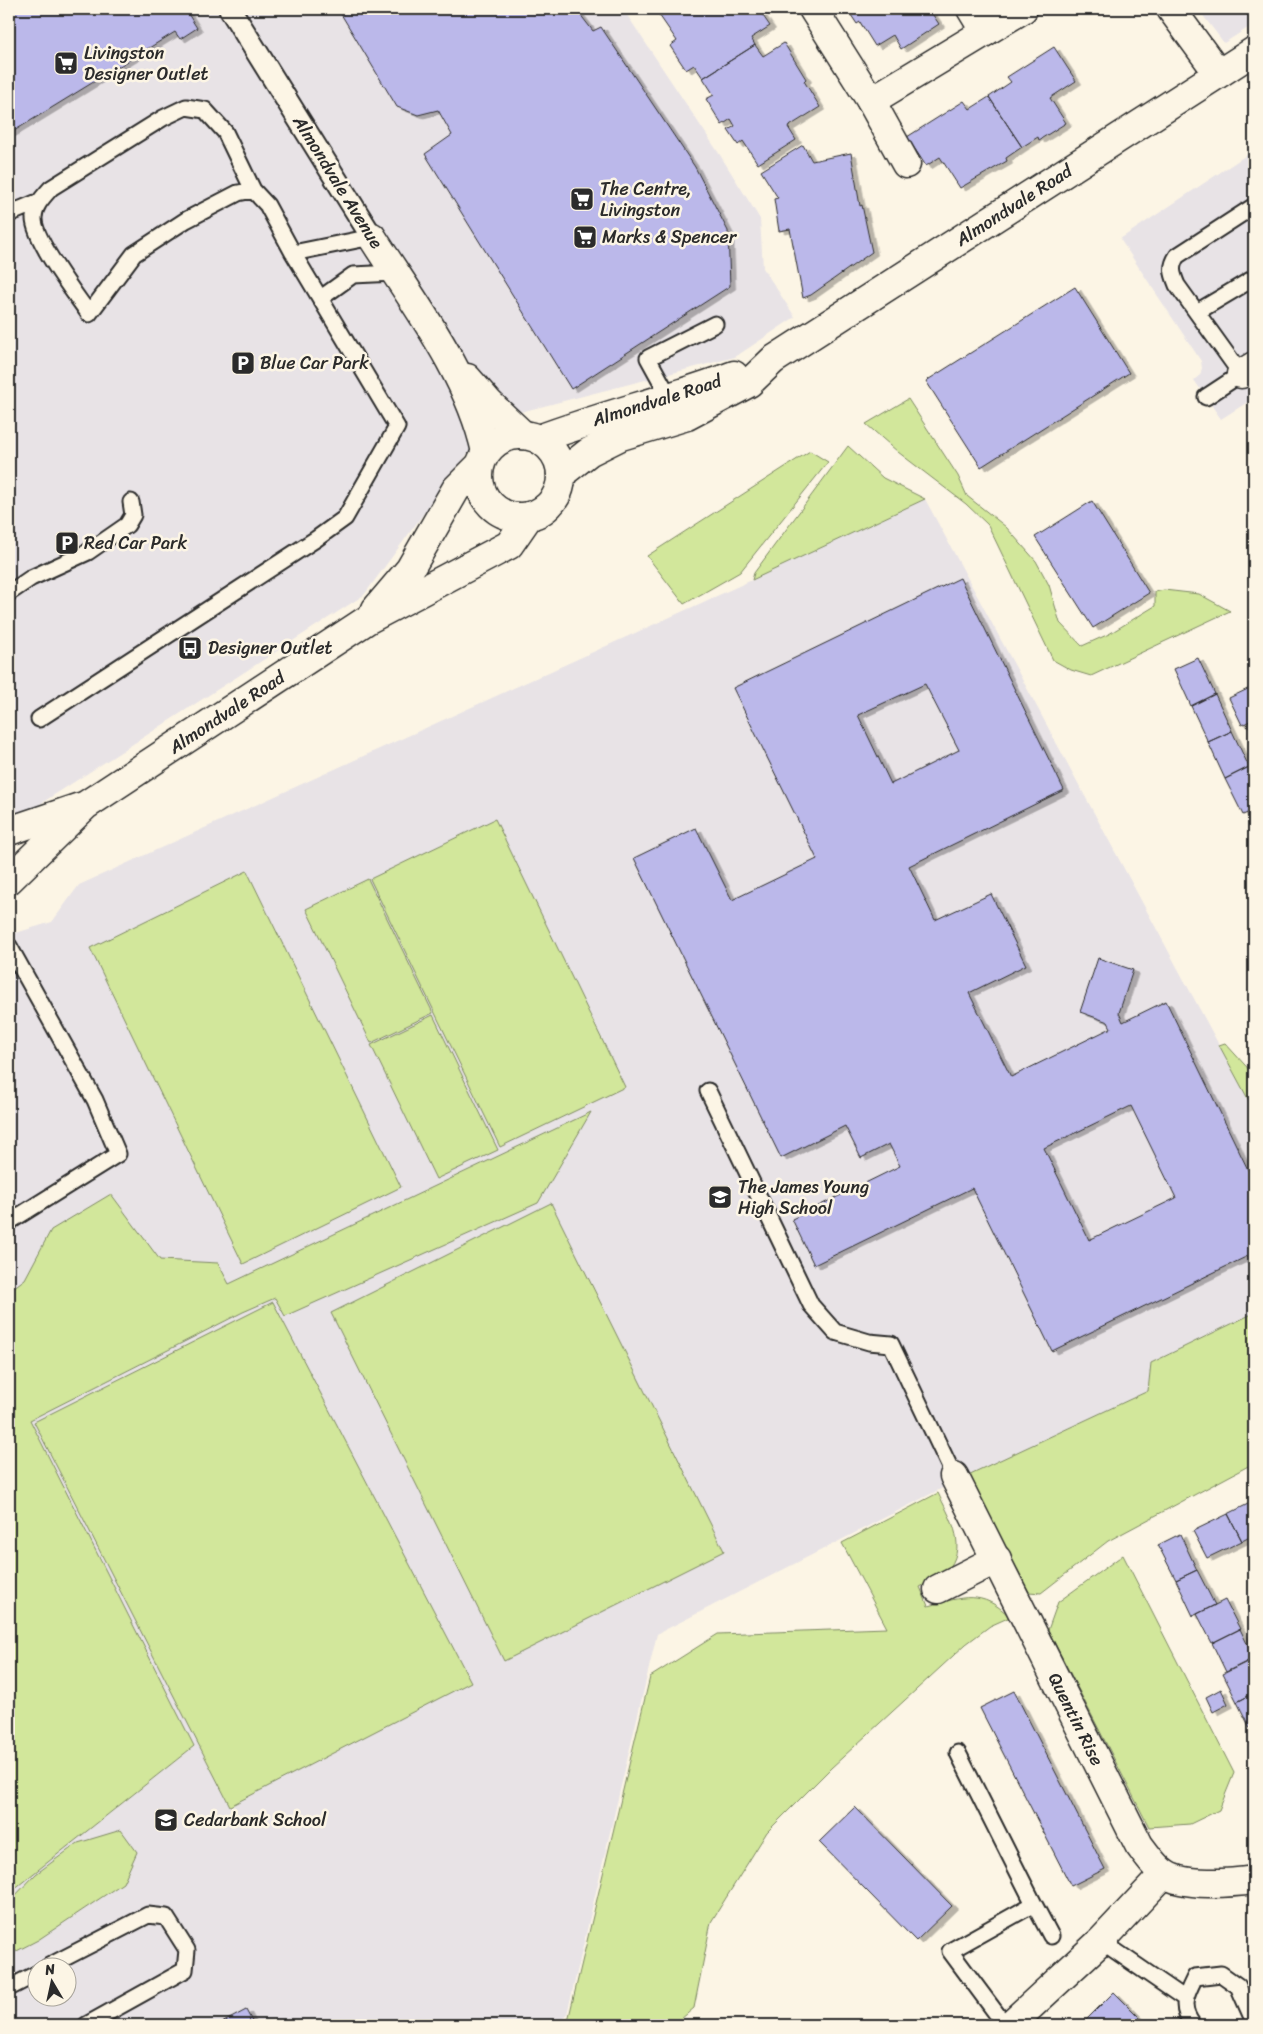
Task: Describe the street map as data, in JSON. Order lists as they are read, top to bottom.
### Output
{
  "streets": {
    "street": ["Almondvale Avenue", "Almondvale Road", "Quentin Rise"]
  },
  "crossings": [
    ["Almondvale Avenue", "Almondvale Road"]
  ],
  "places": {
    "supermarket": ["Livingston Designer Outlet", "The Centre, Livingston", "Marks & Spencer"],
    "parking": ["Blue Car Park", "Red Car Park"],
    "bus stop": ["Designer Outlet"],
    "school or university": ["The James Young High School", "Cedarbank School"]
  },
  "north": "top"
}
